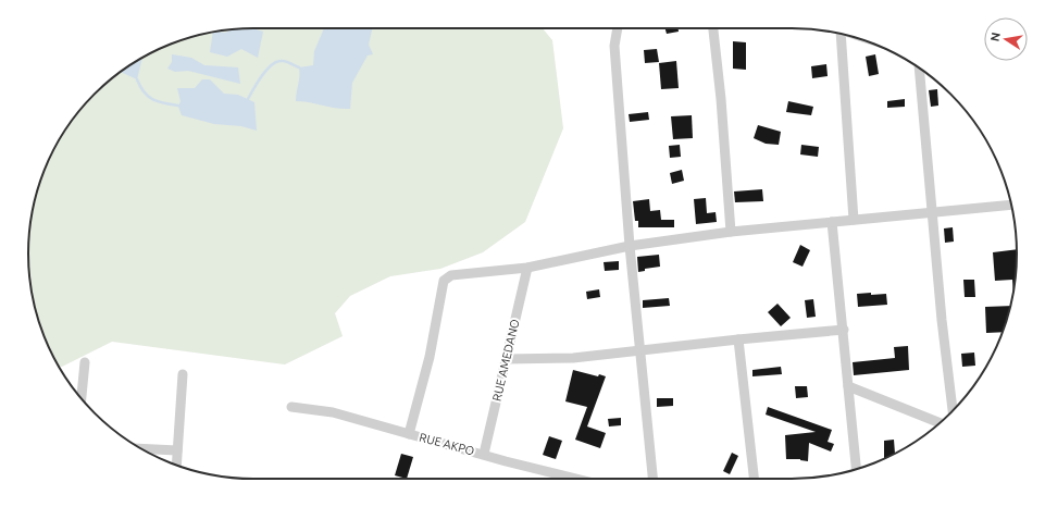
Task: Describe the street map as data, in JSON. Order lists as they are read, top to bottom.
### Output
{
  "streets": {
    "street": ["RUE AMEDANO", "RUE AKPO"]
  },
  "crossings": [
    ["RUE AMEDANO", "RUE AKPO"]
  ],
  "north": "left"
}
